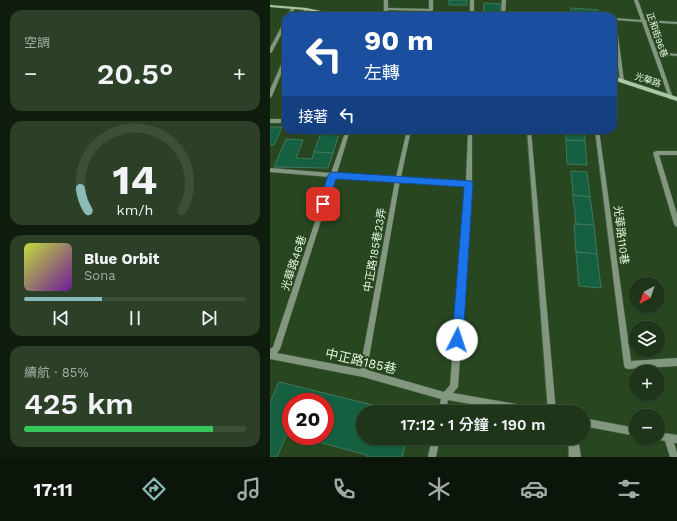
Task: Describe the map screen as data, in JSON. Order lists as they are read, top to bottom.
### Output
{
  "streets": {
    "street": ["光華路"],
    "lane": [
      "正和街96巷",
      "光華路110巷",
      "中正路185巷23弄",
      "光華路46巷",
      "中正路185巷"
    ]
  },
  "crossings": [
    ["正和街96巷", "光華路"],
    ["中正路185巷23弄", "中正路185巷"],
    ["光華路46巷", "中正路185巷"]
  ],
  "north": "bottom left",
  "page": {
    "tile": [
      "空調",
      ["續航 · 85%", "425 km"]
    ],
    "turn": ["90 m", "左轉"],
    "heat": ["−", "20.5°", "+"],
    "then": "接著",
    "song": ["Blue Orbit", "Sona"],
    "map_buttons": ["+", "−"],
    "limit": "20",
    "trip": "17:12 · 1 分鐘 · 190 m",
    "tabs": "17:11",
    "gauge": ["14", "km/h"]
  }
}
